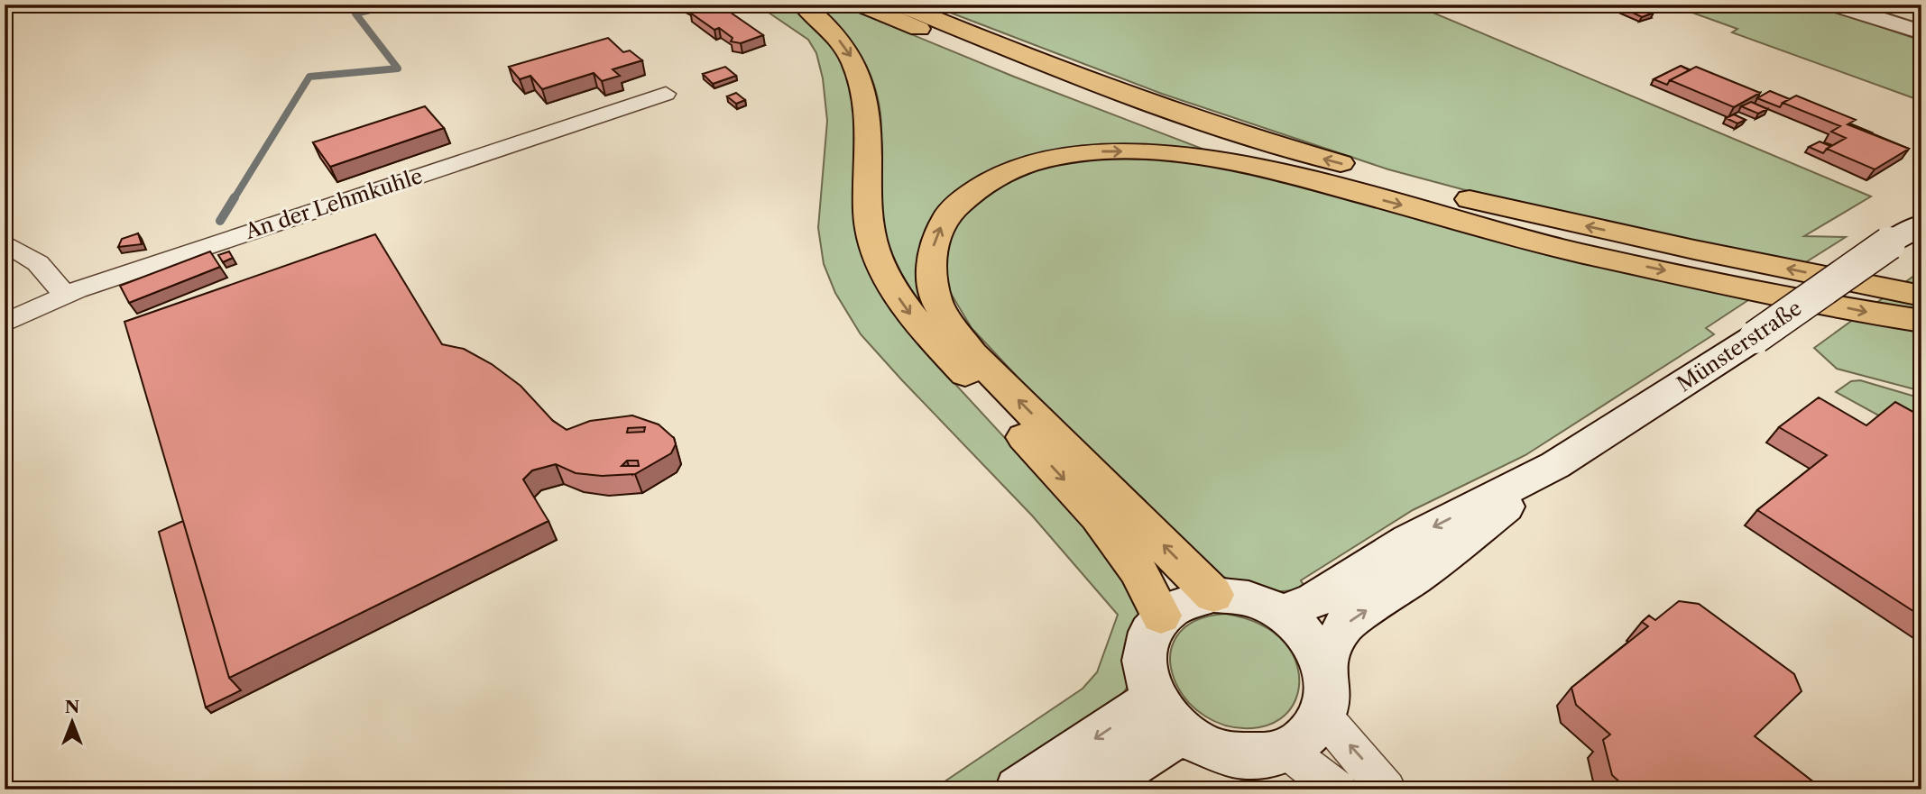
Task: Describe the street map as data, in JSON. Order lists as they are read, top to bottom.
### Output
{
  "streets": {
    "main road": ["Münsterstraße"],
    "street": ["An der Lehmkuhle"]
  },
  "north": "top"
}
